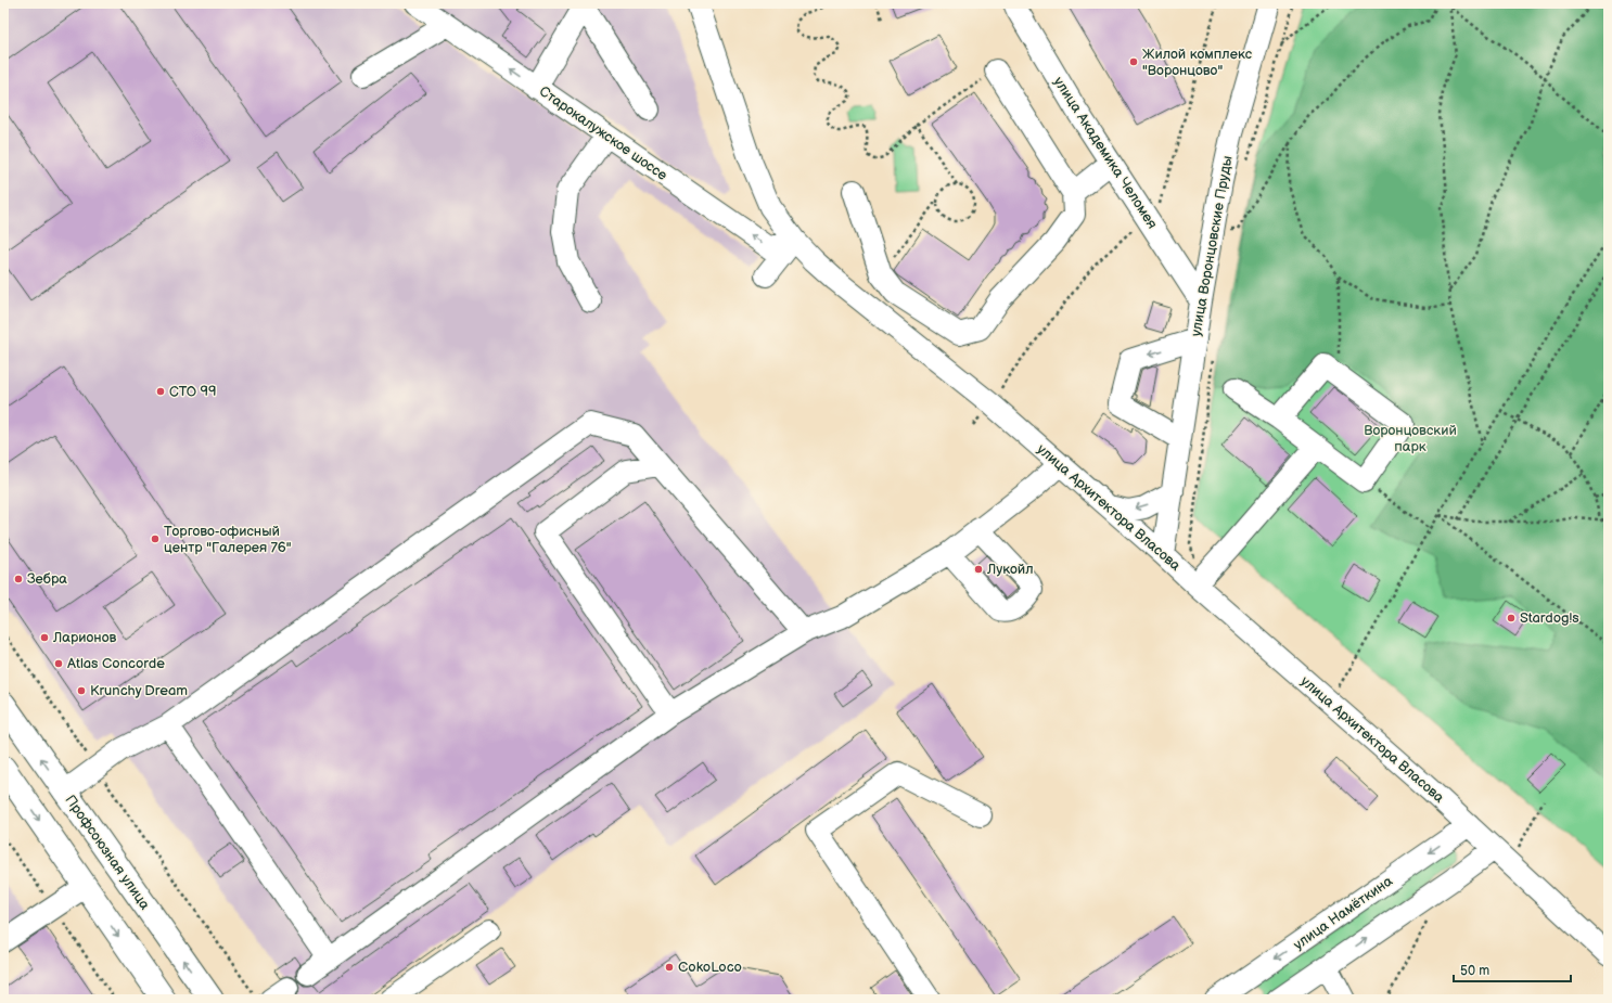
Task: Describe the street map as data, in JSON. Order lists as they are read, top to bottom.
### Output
{
  "streets": {
    "main road": ["Профсоюзная улица"],
    "street": [
      "Старокалужское шоссе",
      "улица Академика Челомея",
      "улица Воронцовские Пруды",
      "улица Архитектора Власова",
      "улица Намёткина"
    ]
  },
  "crossings": [
    ["Старокалужское шоссе", "улица Архитектора Власова"],
    ["улица Академика Челомея", "улица Воронцовские Пруды"],
    ["улица Воронцовские Пруды", "улица Архитектора Власова"],
    ["улица Архитектора Власова", "улица Намёткина"]
  ],
  "one_way": ["Старокалужское шоссе"],
  "parks": ["Воронцовский парк"],
  "places": [
    "Жилой комплекс \"Воронцово\"",
    "СТО 99",
    "Торгово-офисный центр \"Галерея 76\"",
    "Лукойл",
    "Зебра",
    "Stardog!s",
    "Ларионов",
    "Atlas Concorde",
    "Krunchy Dream",
    "CokoLoco"
  ],
  "scale_bar": "50 m"
}
